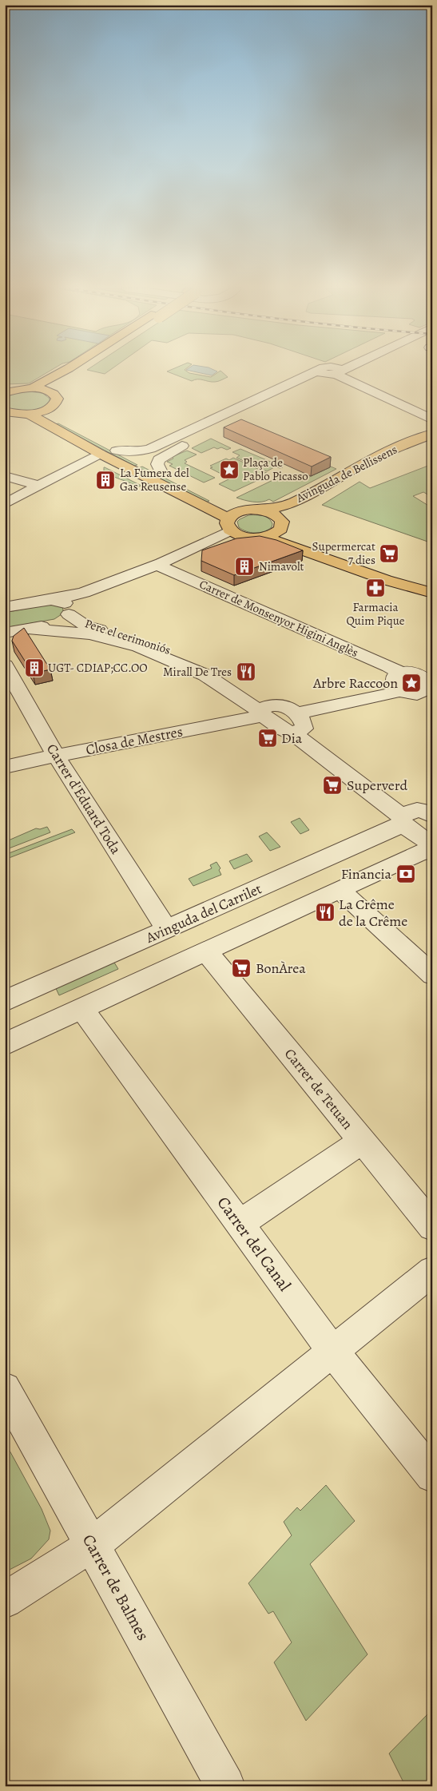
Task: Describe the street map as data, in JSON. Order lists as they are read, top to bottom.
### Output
{
  "streets": {
    "main road": ["Avinguda de Bellissens"],
    "street": [
      "Carrer de Monsenyor Higini Anglès",
      "Pere el cerimoniós",
      "Closa de Mestres",
      "Carrer d'Eduard Toda",
      "Avinguda del Carrilet",
      "Carrer de Tetuan",
      "Carrer del Canal",
      "Carrer de Balmes"
    ]
  },
  "crossings": [
    ["Pere el cerimoniós", "Closa de Mestres"],
    ["Closa de Mestres", "Carrer d'Eduard Toda"],
    ["Carrer d'Eduard Toda", "Avinguda del Carrilet"]
  ],
  "places": {
    "place": ["Plaça de Pablo Picasso", "Arbre Raccoon"],
    "building": ["La Fumera del Gas Reusense", "Nimavolt", "UGT- CDIAP;CC.OO"],
    "supermarket": [
      "Supermercat 7 dies",
      "Dia",
      "Superverd",
      "BonÀrea"
    ],
    "pharmacy": ["Farmacia Quim Pique"],
    "restaurant": ["Mirall De Tres", "La Crême de la Crême"],
    "bank": ["Financia"]
  }
}
